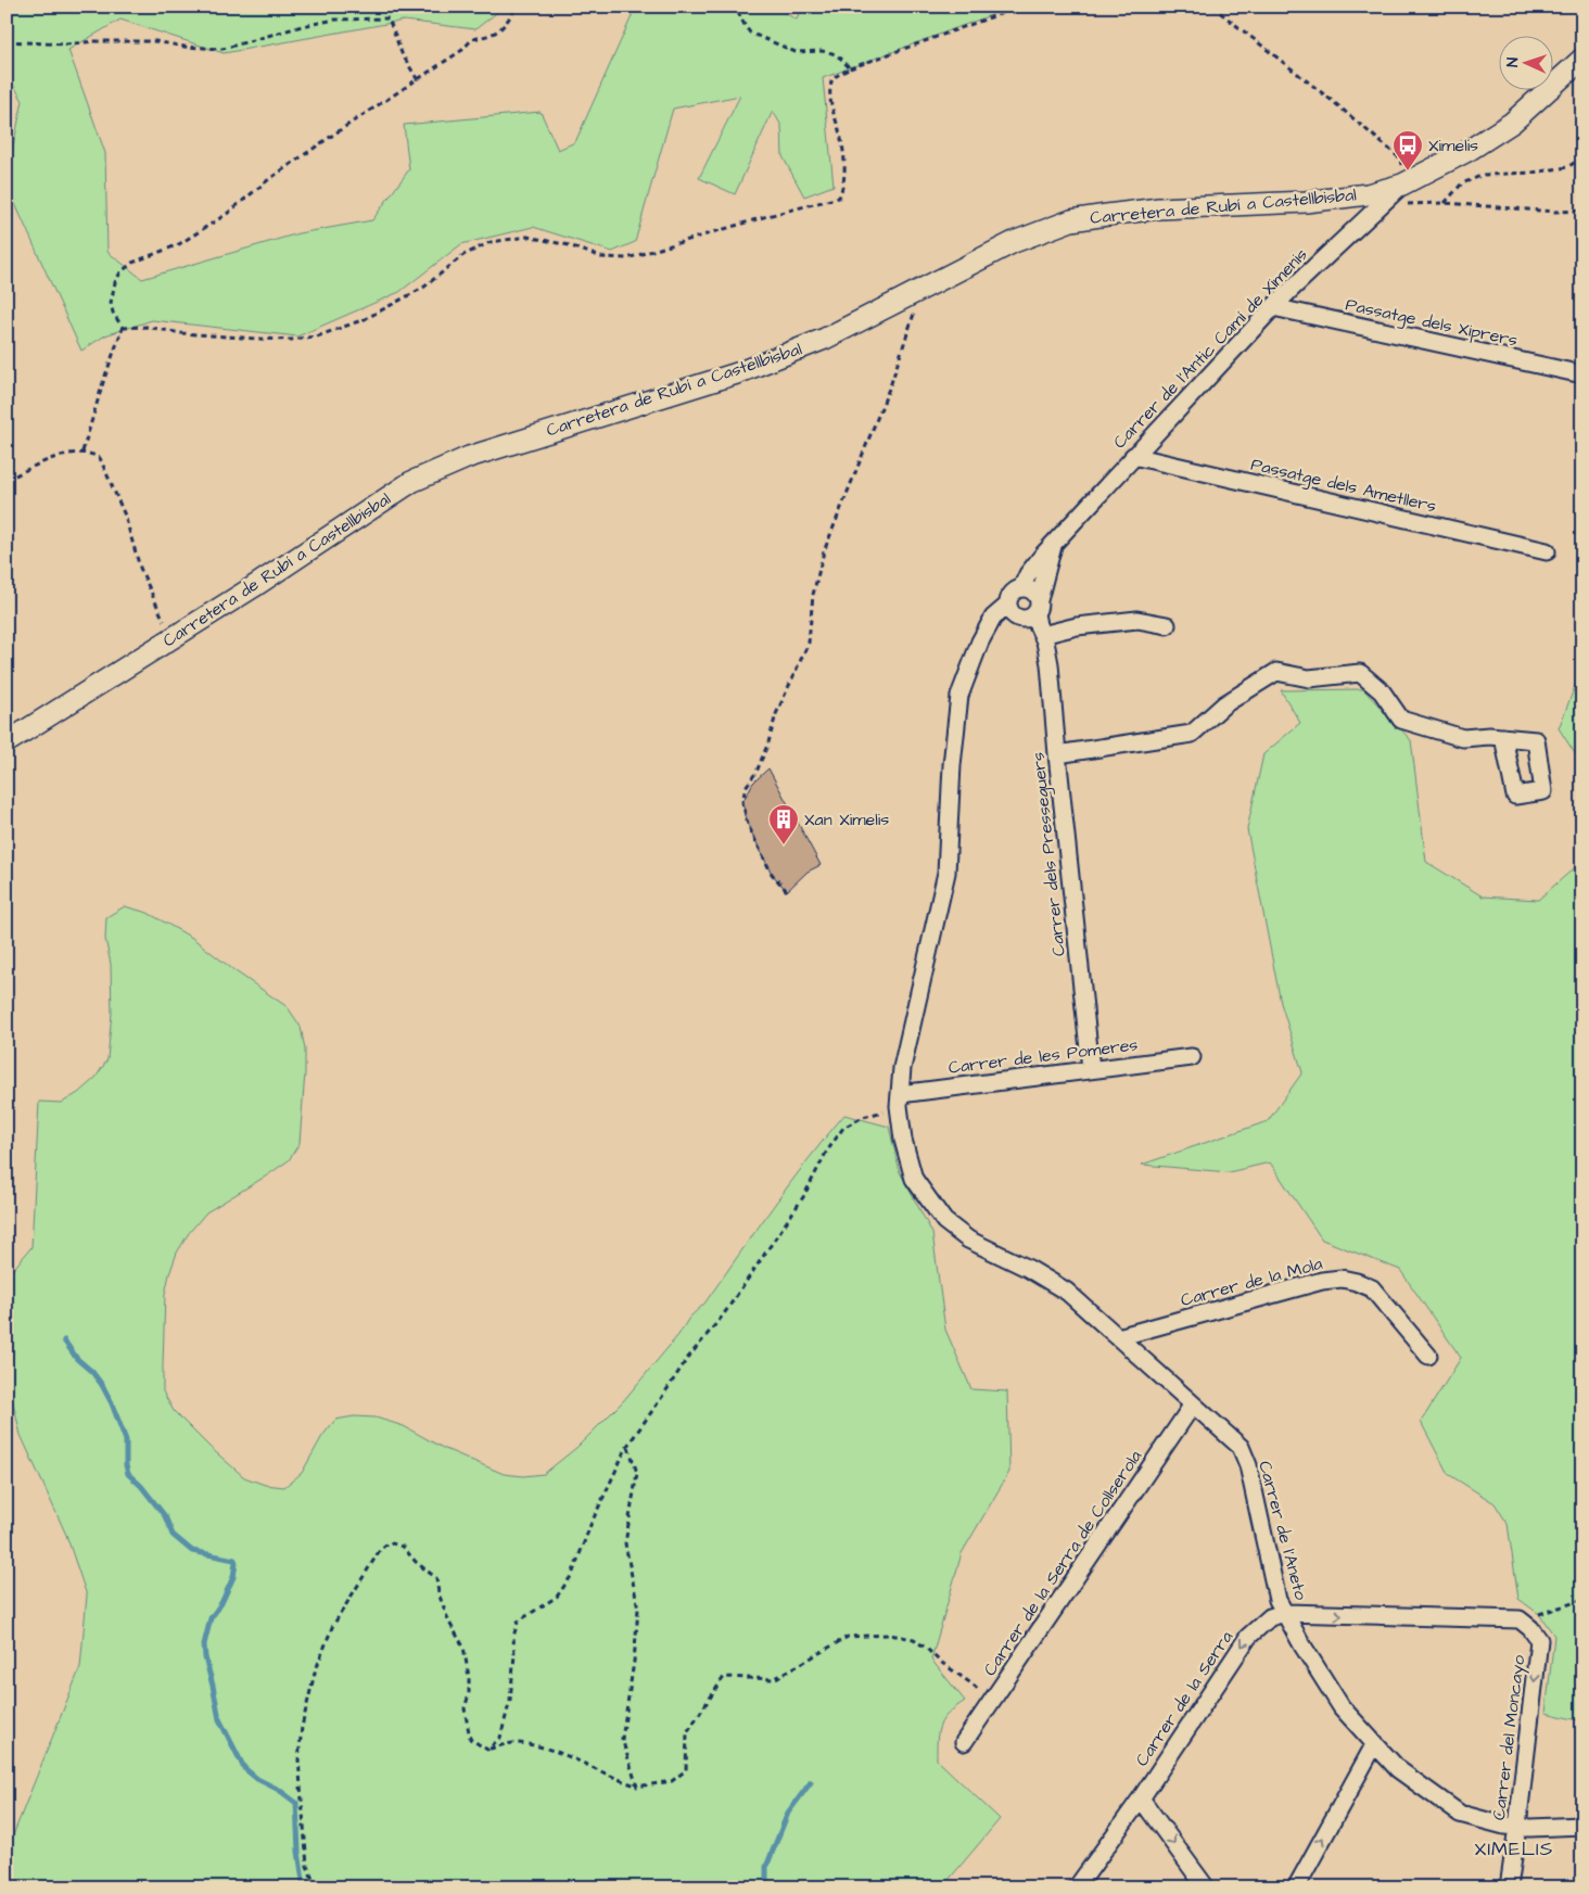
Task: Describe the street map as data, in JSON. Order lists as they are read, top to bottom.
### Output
{
  "streets": {
    "street": [
      "Carretera de Rubí a Castellbisbal",
      "Passatge dels Xiprers",
      "Carrer de l'Antic Camí de Ximenis",
      "Passatge dels Ametllers",
      "Carrer dels Presseguers",
      "Carrer de les Pomeres",
      "Carrer de la Mola",
      "Carrer de l'Aneto",
      "Carrer de la Serra de Collserola",
      "Carrer de la Serra",
      "Carrer del Moncayo"
    ]
  },
  "crossings": [
    ["Carretera de Rubí a Castellbisbal", "Carrer de l'Antic Camí de Ximenis"],
    ["Passatge dels Xiprers", "Carrer de l'Antic Camí de Ximenis"],
    ["Carrer de l'Antic Camí de Ximenis", "Passatge dels Ametllers"],
    ["Carrer dels Presseguers", "Carrer de les Pomeres"],
    ["Carrer de les Pomeres", "Carrer de l'Aneto"],
    ["Carrer de la Mola", "Carrer de l'Aneto"],
    ["Carrer de l'Aneto", "Carrer de la Serra de Collserola"],
    ["Carrer de l'Aneto", "Carrer de la Serra"],
    ["Carrer de l'Aneto", "Carrer del Moncayo"],
    ["Carrer de la Serra", "Carrer del Moncayo"]
  ],
  "one_way": ["Carrer del Moncayo"],
  "districts": ["XIMELIS"],
  "places": {
    "bus stop": ["Ximelis"],
    "building": ["Xan Ximelis"]
  },
  "north": "left"
}
